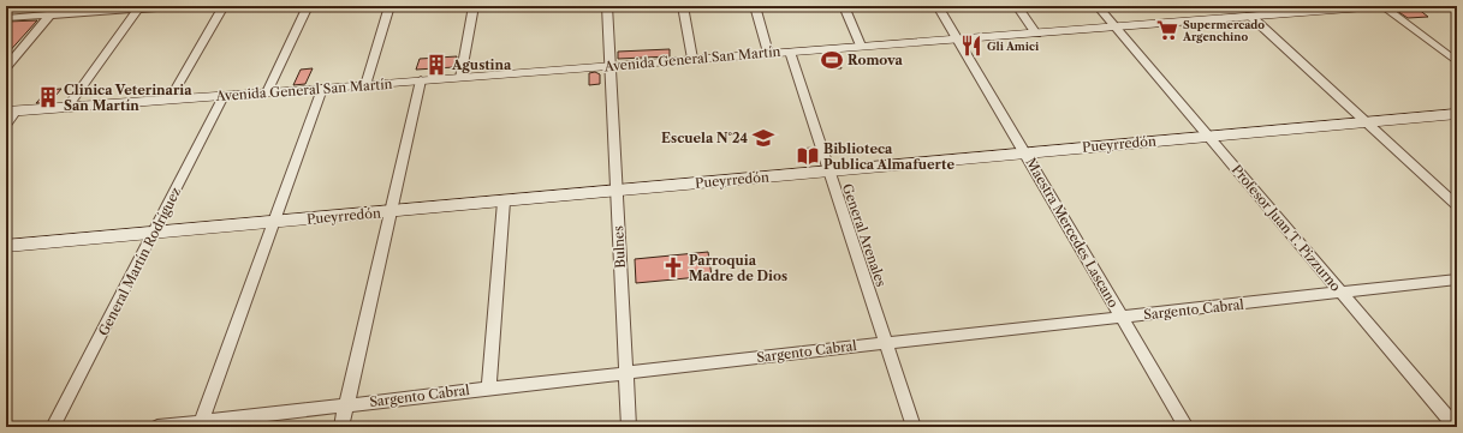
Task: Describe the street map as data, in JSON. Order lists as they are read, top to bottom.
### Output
{
  "streets": {
    "street": [
      "Avenida General San Martín",
      "Pueyrredón",
      "Profesor Juan T. Pizzurno",
      "Maestra Mercedes Lascano",
      "General Arenales",
      "Bulnes",
      "General Martín Rodríguez",
      "Sargento Cabral"
    ]
  },
  "crossings": [
    ["Avenida General San Martín", "Profesor Juan T. Pizzurno"],
    ["Avenida General San Martín", "Maestra Mercedes Lascano"],
    ["Avenida General San Martín", "General Arenales"],
    ["Avenida General San Martín", "Bulnes"],
    ["Avenida General San Martín", "General Martín Rodríguez"],
    ["Pueyrredón", "Profesor Juan T. Pizzurno"],
    ["Pueyrredón", "Maestra Mercedes Lascano"],
    ["Pueyrredón", "General Arenales"],
    ["Pueyrredón", "Bulnes"],
    ["Pueyrredón", "General Martín Rodríguez"],
    ["Profesor Juan T. Pizzurno", "Sargento Cabral"],
    ["Maestra Mercedes Lascano", "Sargento Cabral"],
    ["General Arenales", "Sargento Cabral"],
    ["Bulnes", "Sargento Cabral"]
  ],
  "places": {
    "supermarket": ["Supermercado Argenchino"],
    "restaurant": ["Gli Amici"],
    "sports": ["Romova"],
    "building": ["Agustina", "Clinica Veterinaria San Martín"],
    "school or university": ["Escuela N°24"],
    "library": ["Biblioteca Publica Almafuerte"],
    "church": ["Parroquia Madre de Dios"]
  }
}
